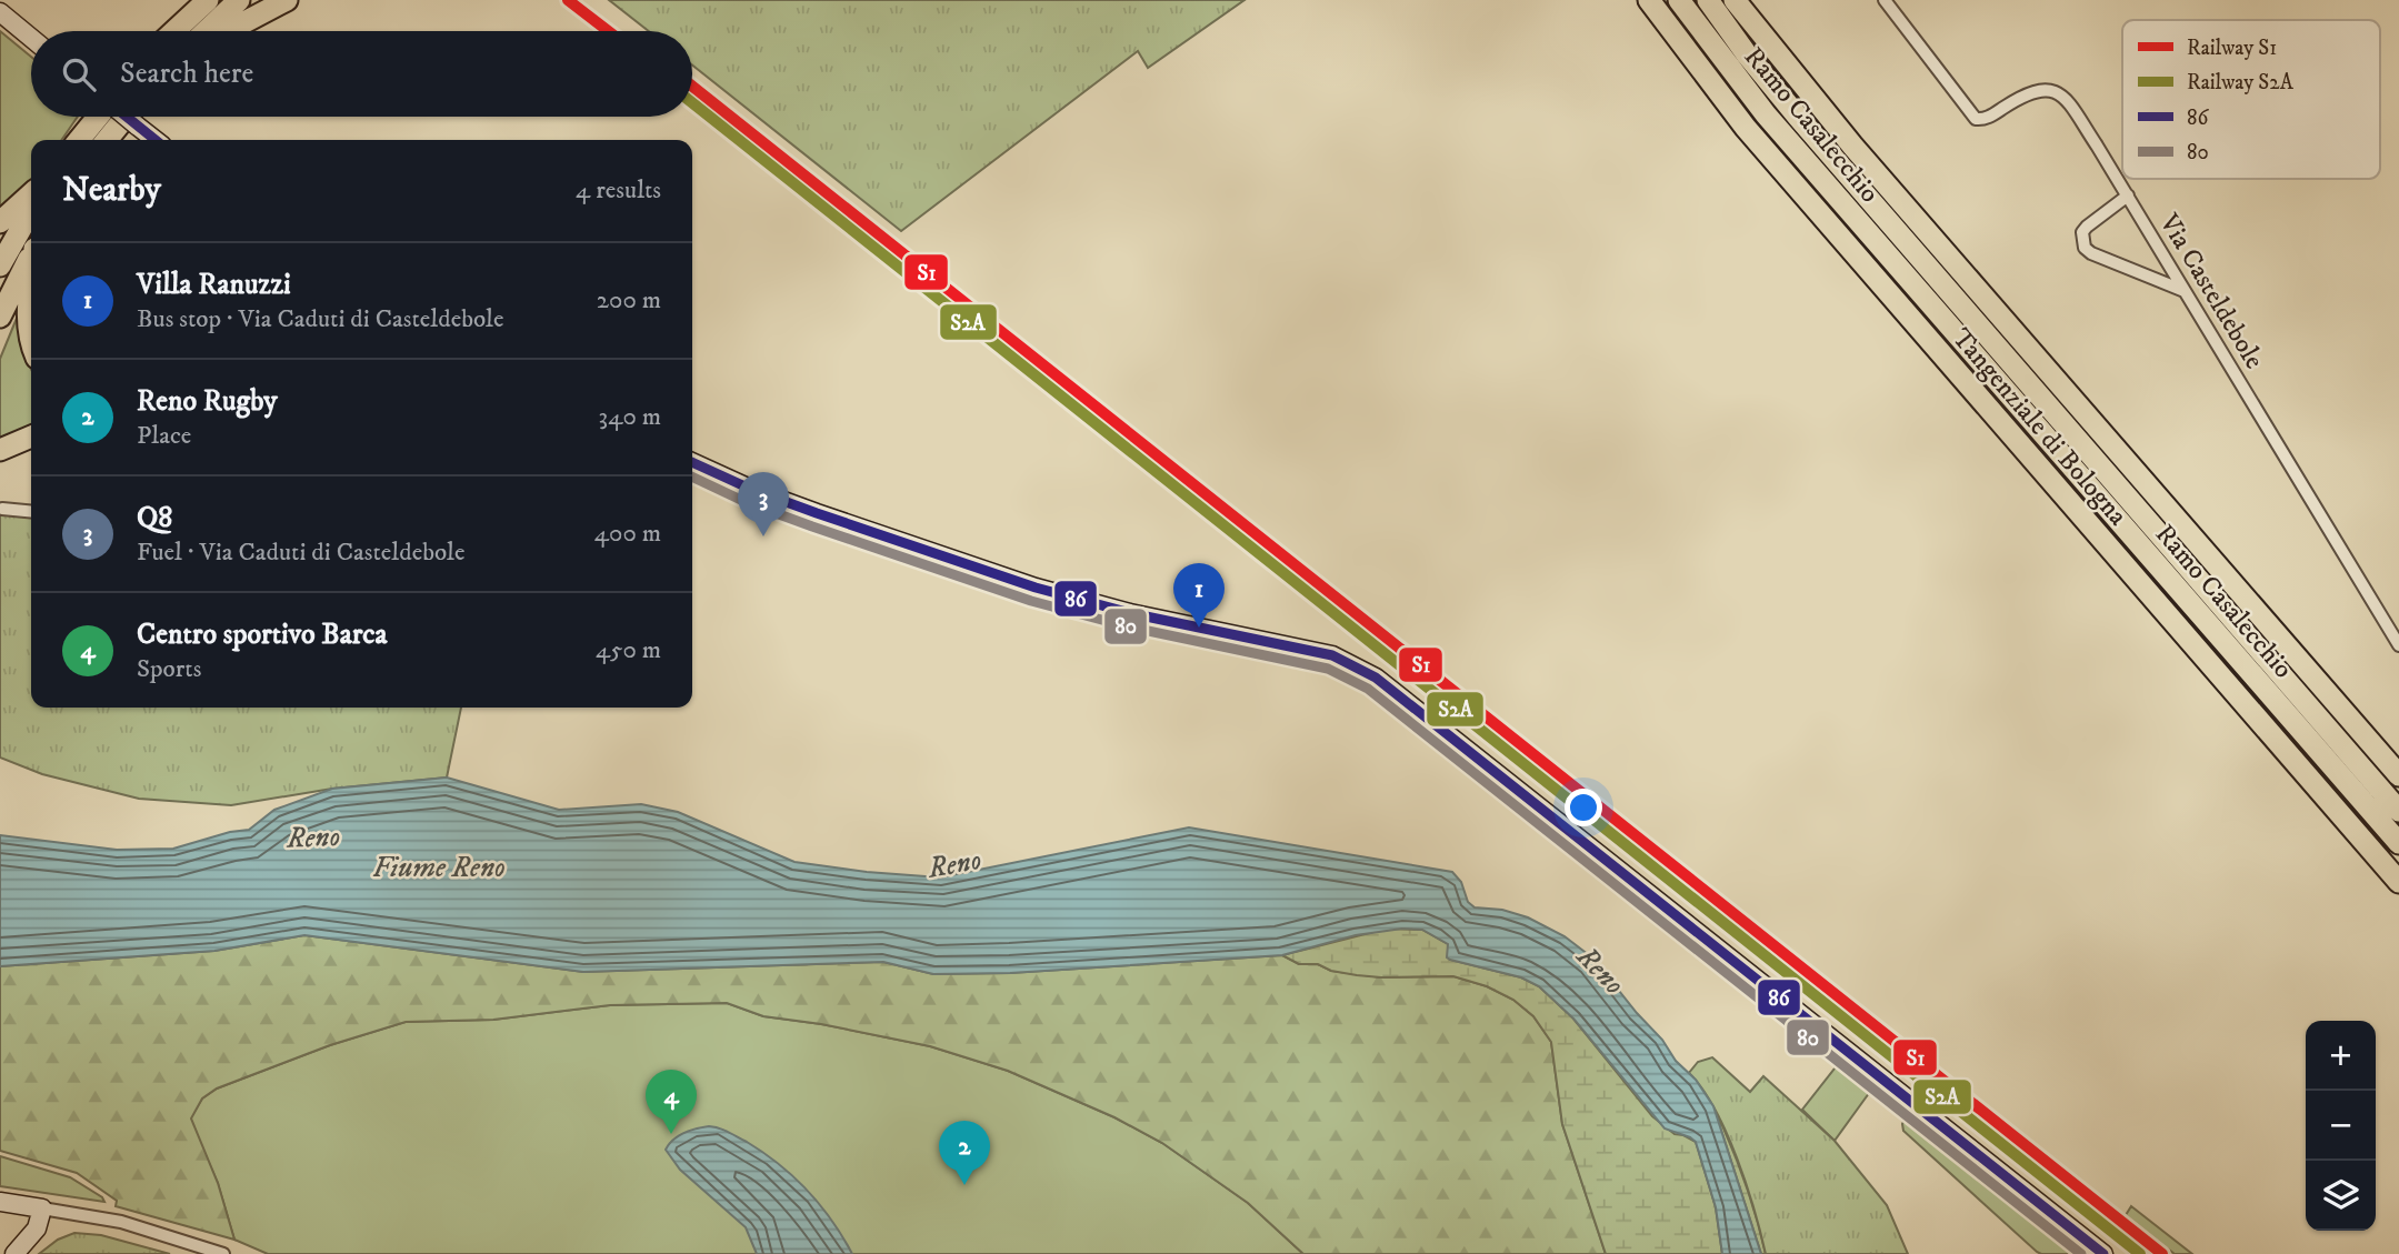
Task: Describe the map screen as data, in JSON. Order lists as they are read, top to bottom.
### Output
{
  "streets": {
    "highway": ["Ramo Casalecchio", "Tangenziale di Bologna"],
    "street": ["Via Casteldebole"]
  },
  "water": ["Reno", "Fiume Reno"],
  "lines": [
    "rail line S1",
    "rail line S2A",
    "transit line 86",
    "transit line 80"
  ],
  "legend": [
    "Railway S1",
    "Railway S2A",
    "86",
    "80"
  ],
  "page": {
    "search": "Search here",
    "heading": ["Nearby", "4 results"],
    "list": [
      {
        "mark": "1",
        "name": "Villa Ranuzzi",
        "note": "Bus stop · Via Caduti di Casteldebole",
        "value": "200 m"
      },
      {
        "mark": "2",
        "name": "Reno Rugby",
        "note": "Place",
        "value": "340 m"
      },
      {
        "mark": "3",
        "name": "Q8",
        "note": "Fuel · Via Caduti di Casteldebole",
        "value": "400 m"
      },
      {
        "mark": "4",
        "name": "Centro sportivo Barca",
        "note": "Sports",
        "value": "450 m"
      }
    ],
    "pins": [
      "3",
      "1",
      "4",
      "2"
    ],
    "map_buttons": ["+", "−"]
  }
}
